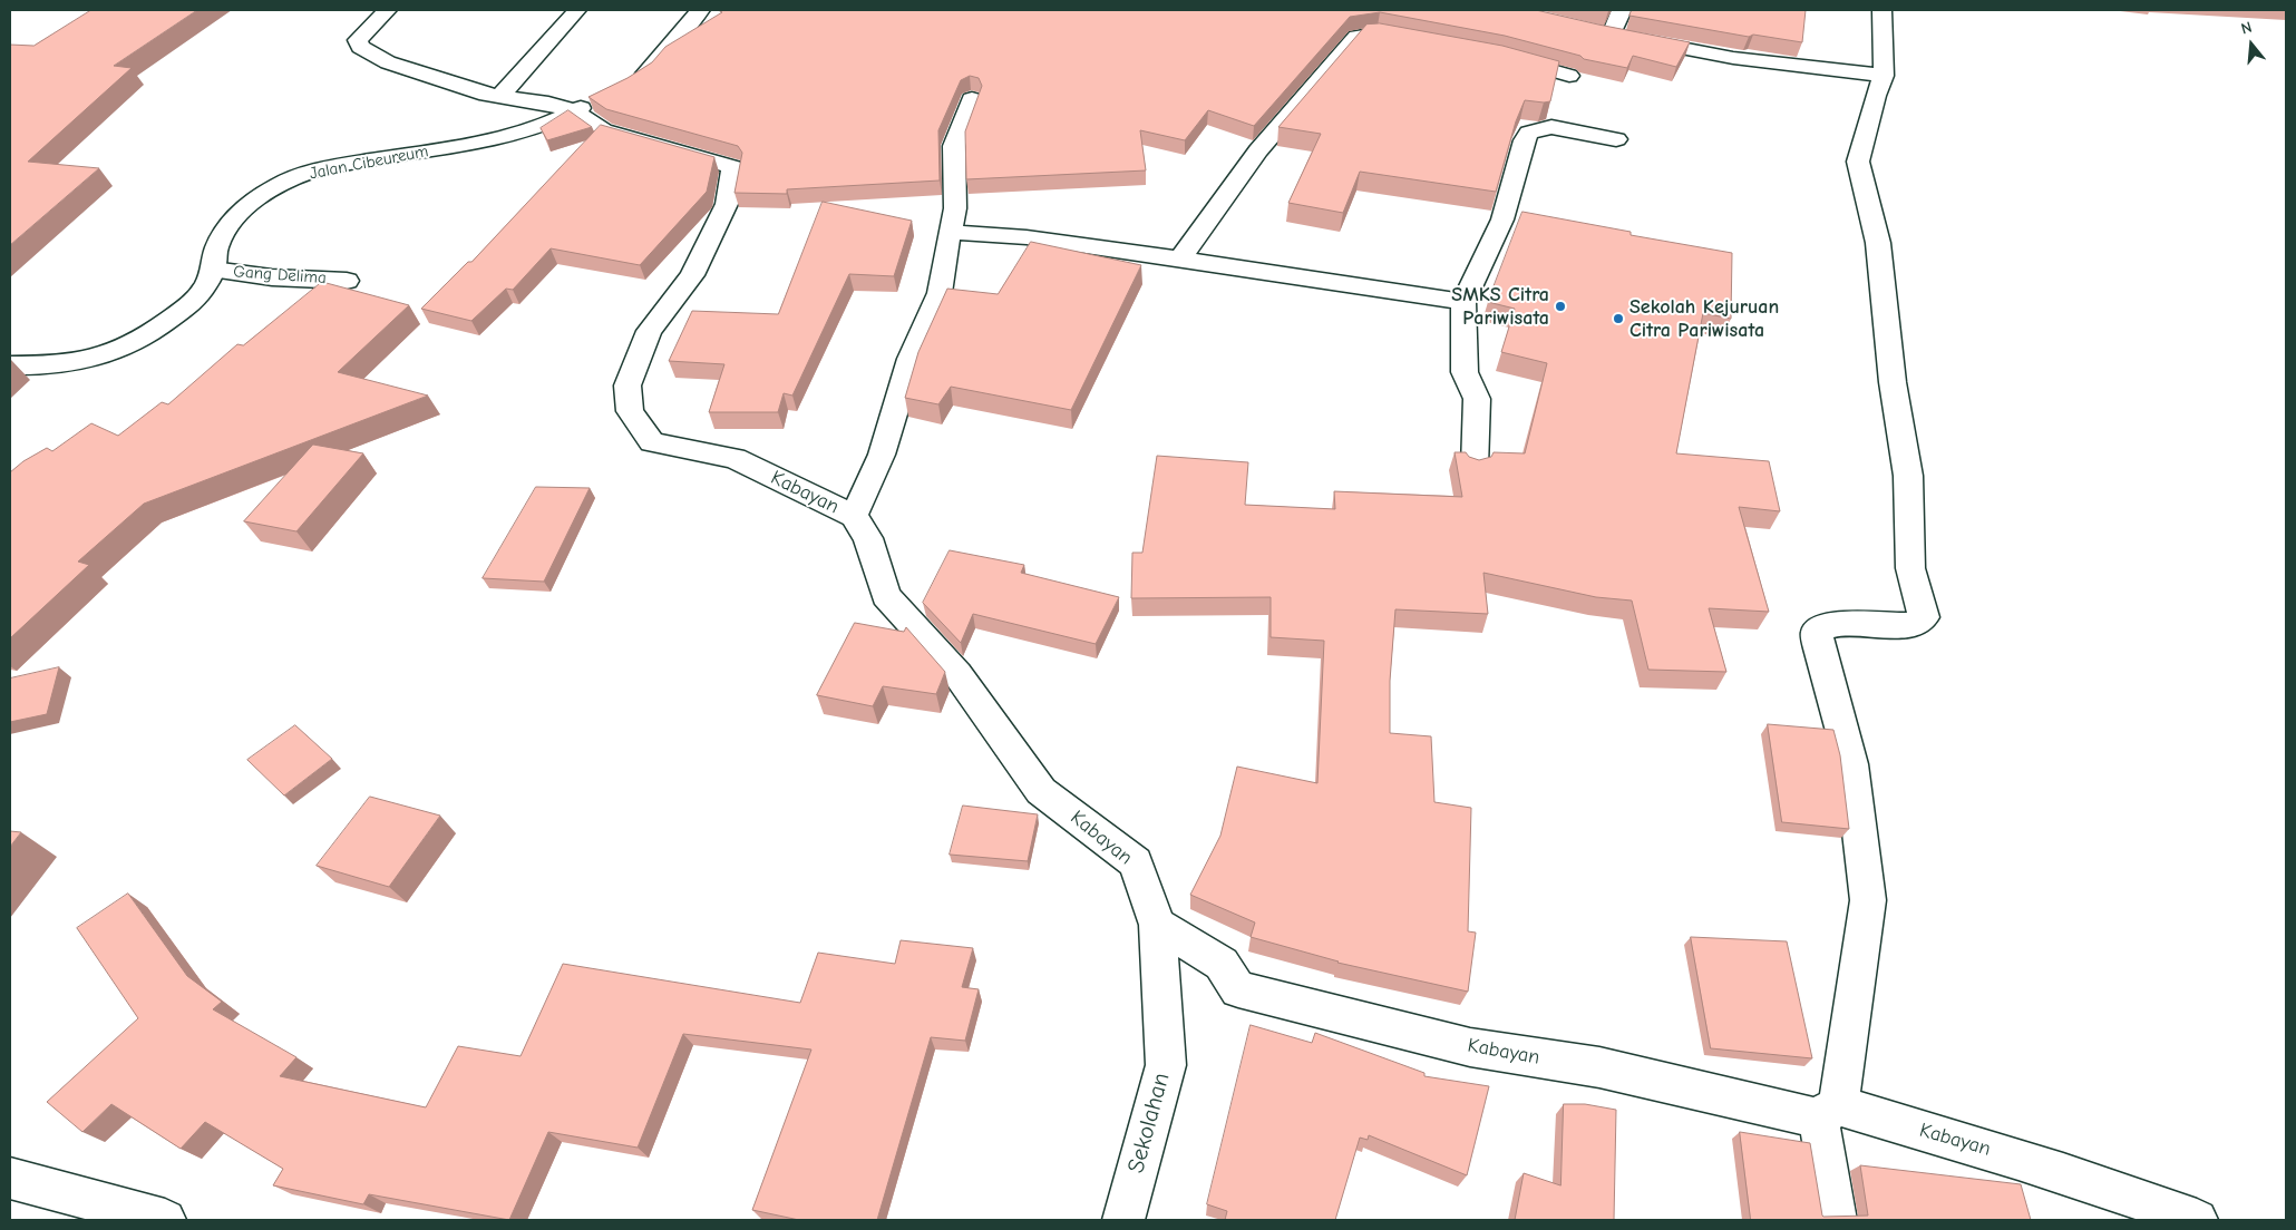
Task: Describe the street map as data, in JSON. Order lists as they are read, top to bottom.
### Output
{
  "streets": {
    "street": [
      "Jalan Cibeureum",
      "Gang Delima",
      "Kabayan",
      "Sekolahan"
    ]
  },
  "crossings": [
    ["Jalan Cibeureum", "Gang Delima"],
    ["Jalan Cibeureum", "Kabayan"],
    ["Kabayan", "Sekolahan"]
  ],
  "places": ["SMKS Citra Pariwisata", "Sekolah Kejuruan Citra Pariwisata"],
  "north": "top"
}
